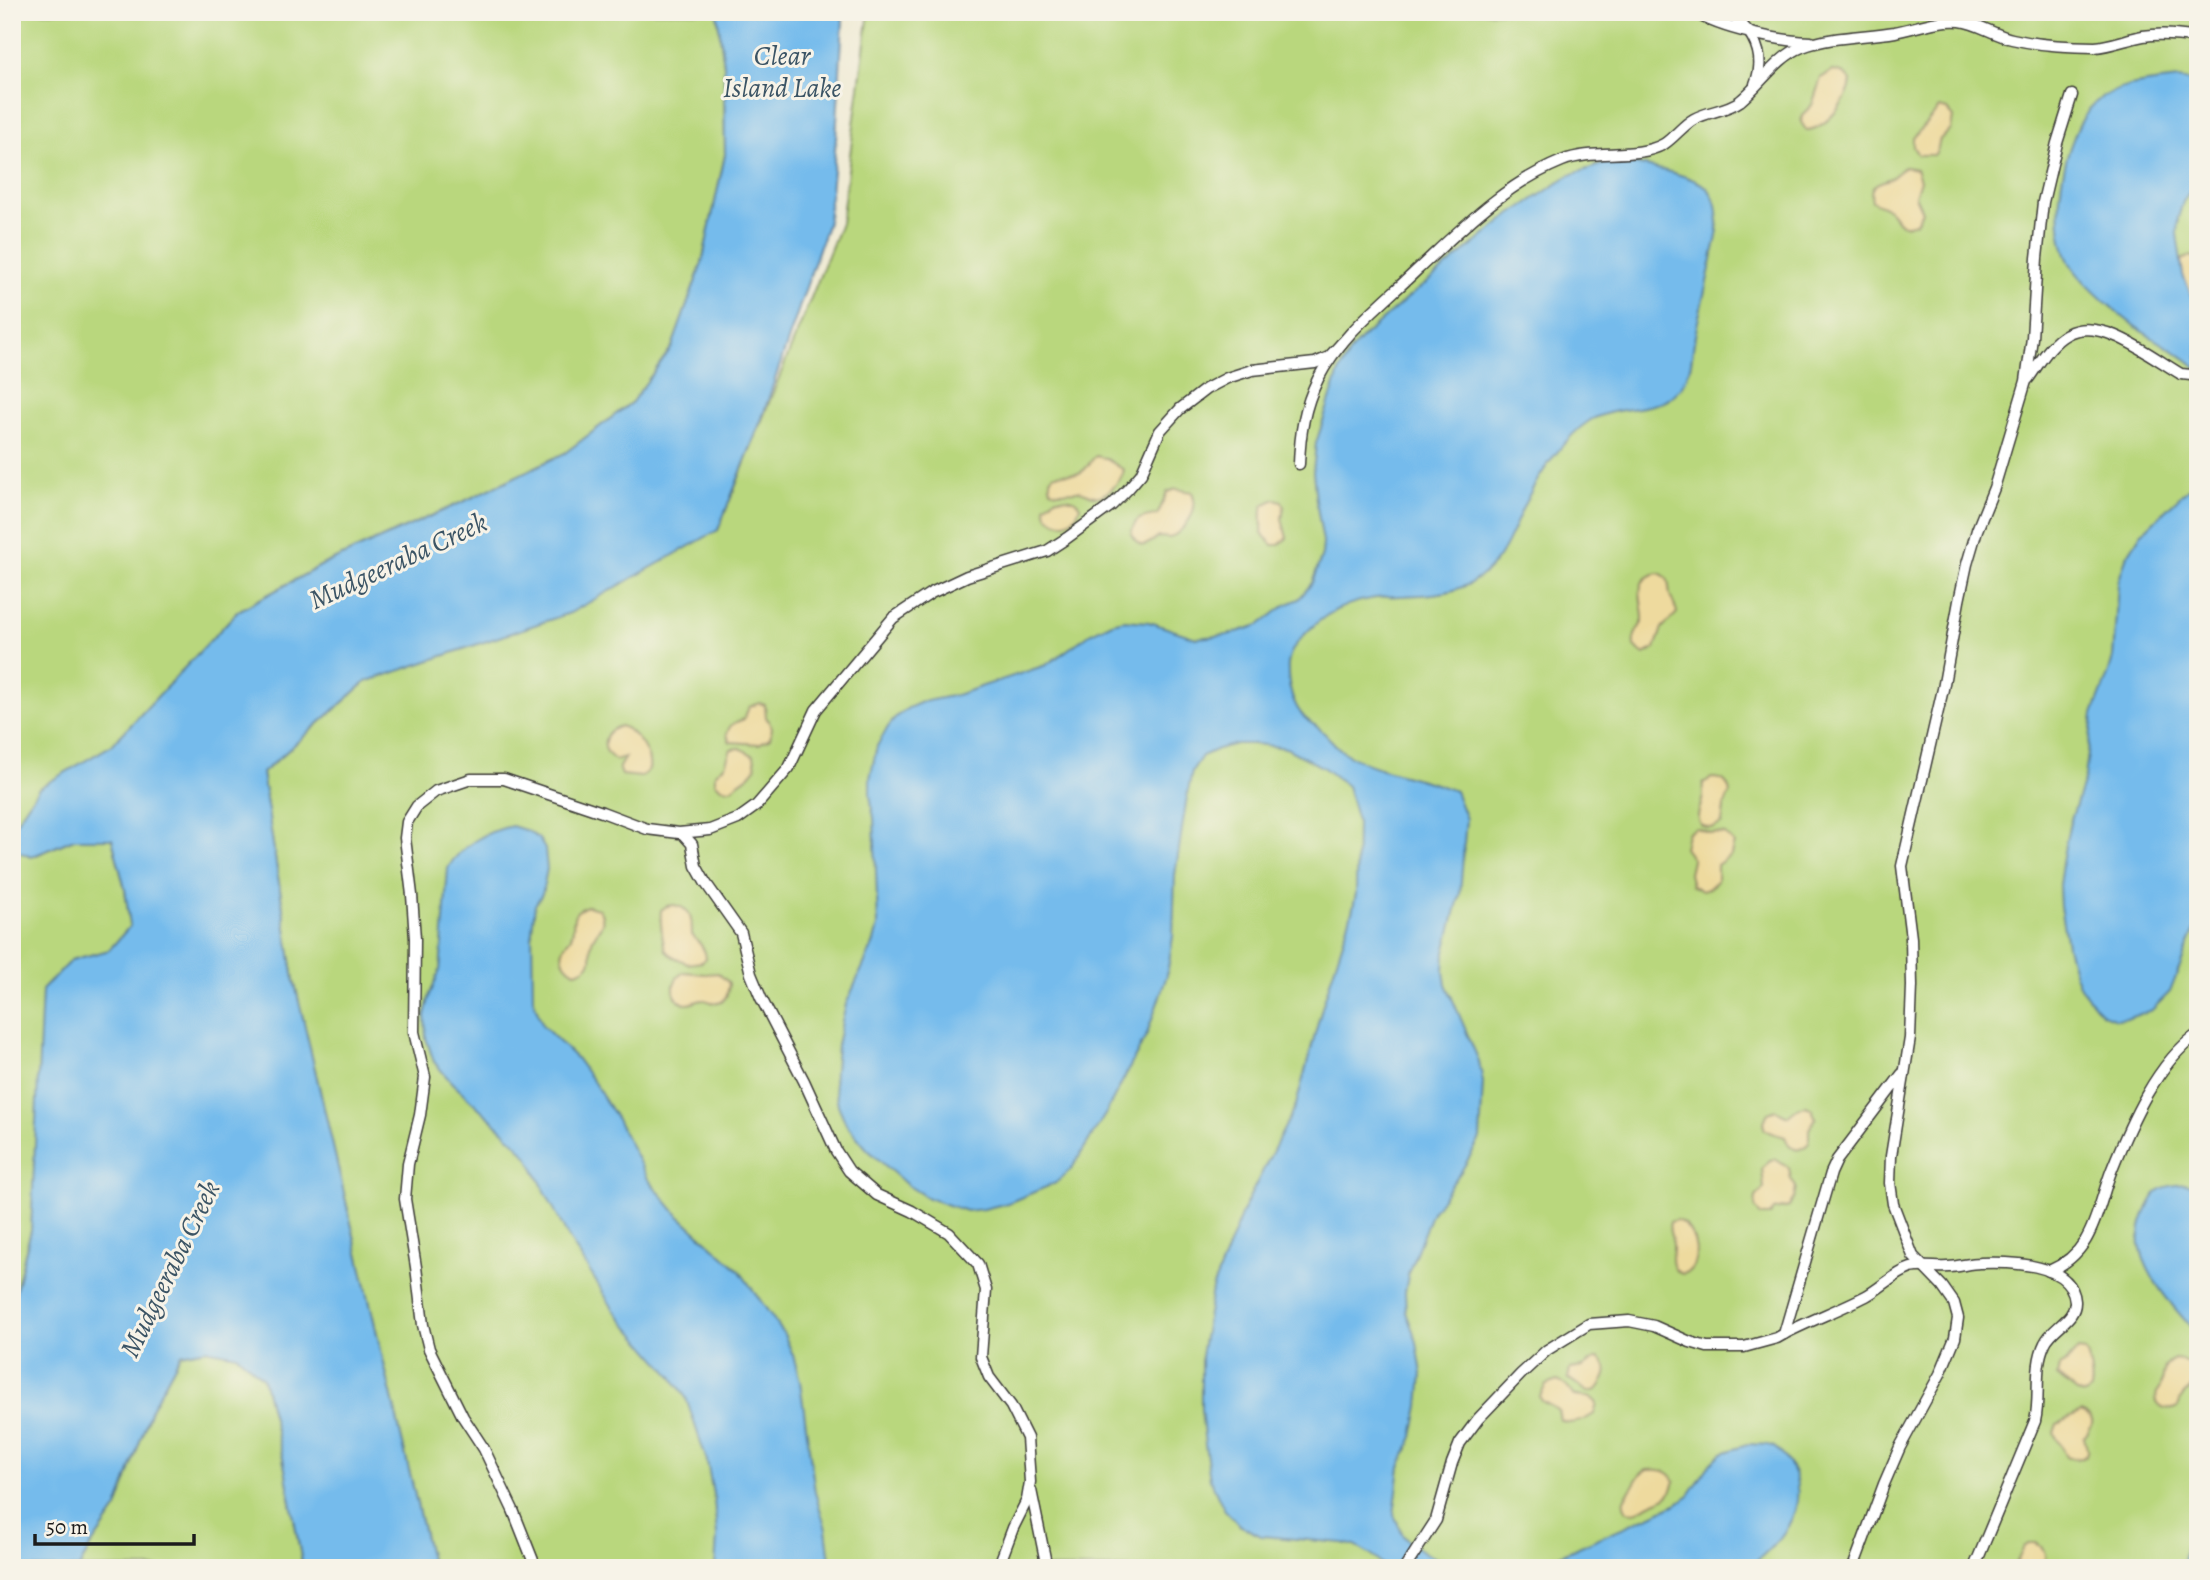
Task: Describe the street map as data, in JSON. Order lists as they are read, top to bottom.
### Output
{
  "water": ["Clear Island Lake", "Mudgeeraba Creek"],
  "scale_bar": "50 m"
}
